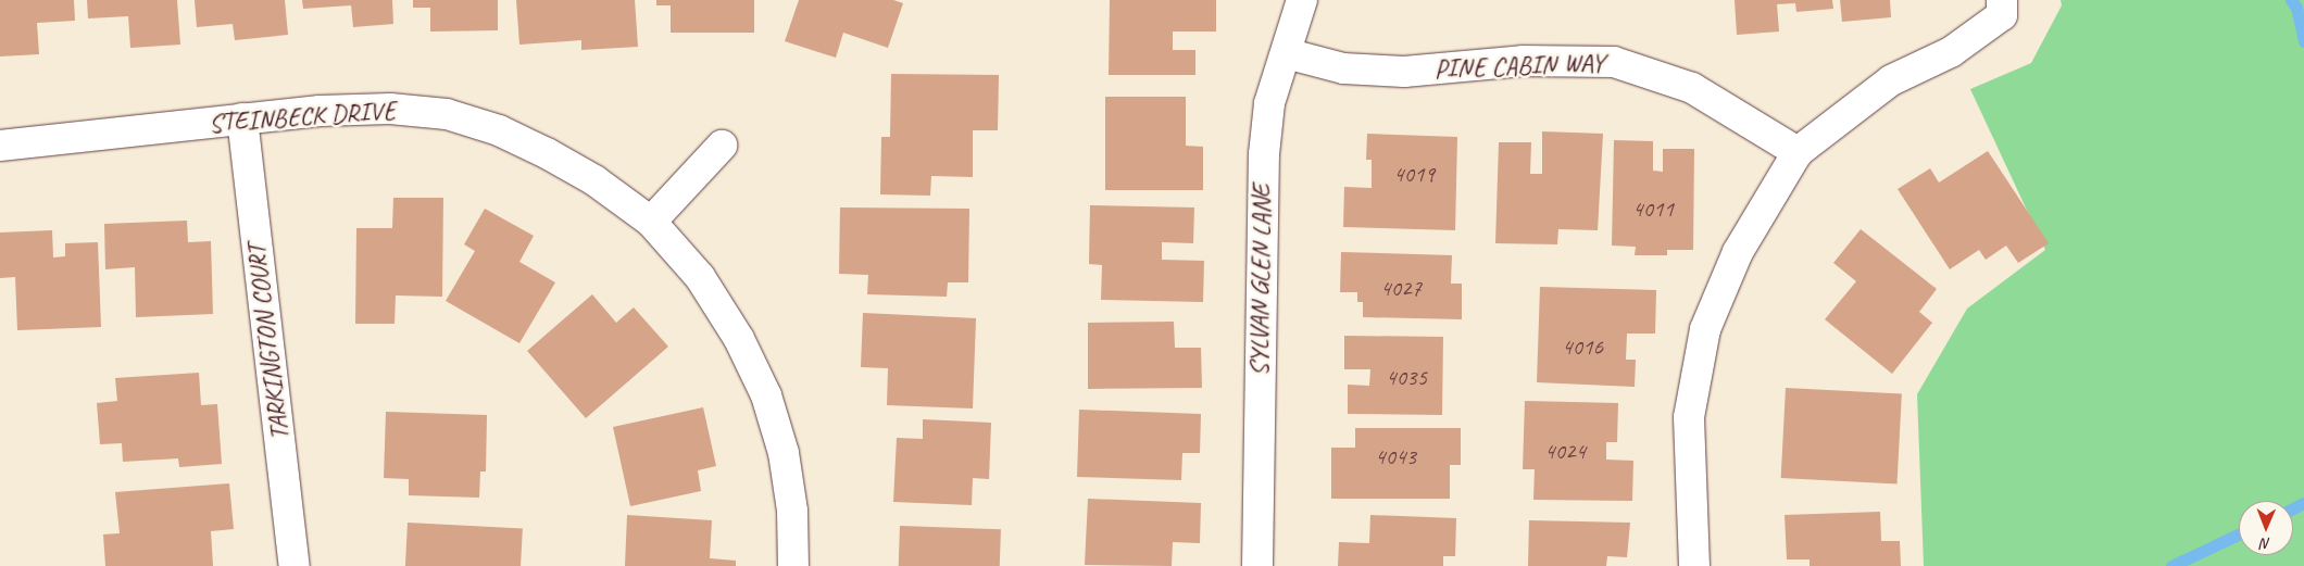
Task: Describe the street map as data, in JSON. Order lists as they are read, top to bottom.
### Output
{
  "streets": {
    "street": [
      "PINE CABIN WAY",
      "STEINBECK DRIVE",
      "SYLVAN GLEN LANE",
      "TARKINGTON COURT"
    ]
  },
  "crossings": [
    ["PINE CABIN WAY", "SYLVAN GLEN LANE"],
    ["STEINBECK DRIVE", "TARKINGTON COURT"]
  ],
  "house_numbers": [
    "4019",
    "4011",
    "4027",
    "4016",
    "4035",
    "4024",
    "4043"
  ],
  "north": "bottom"
}
